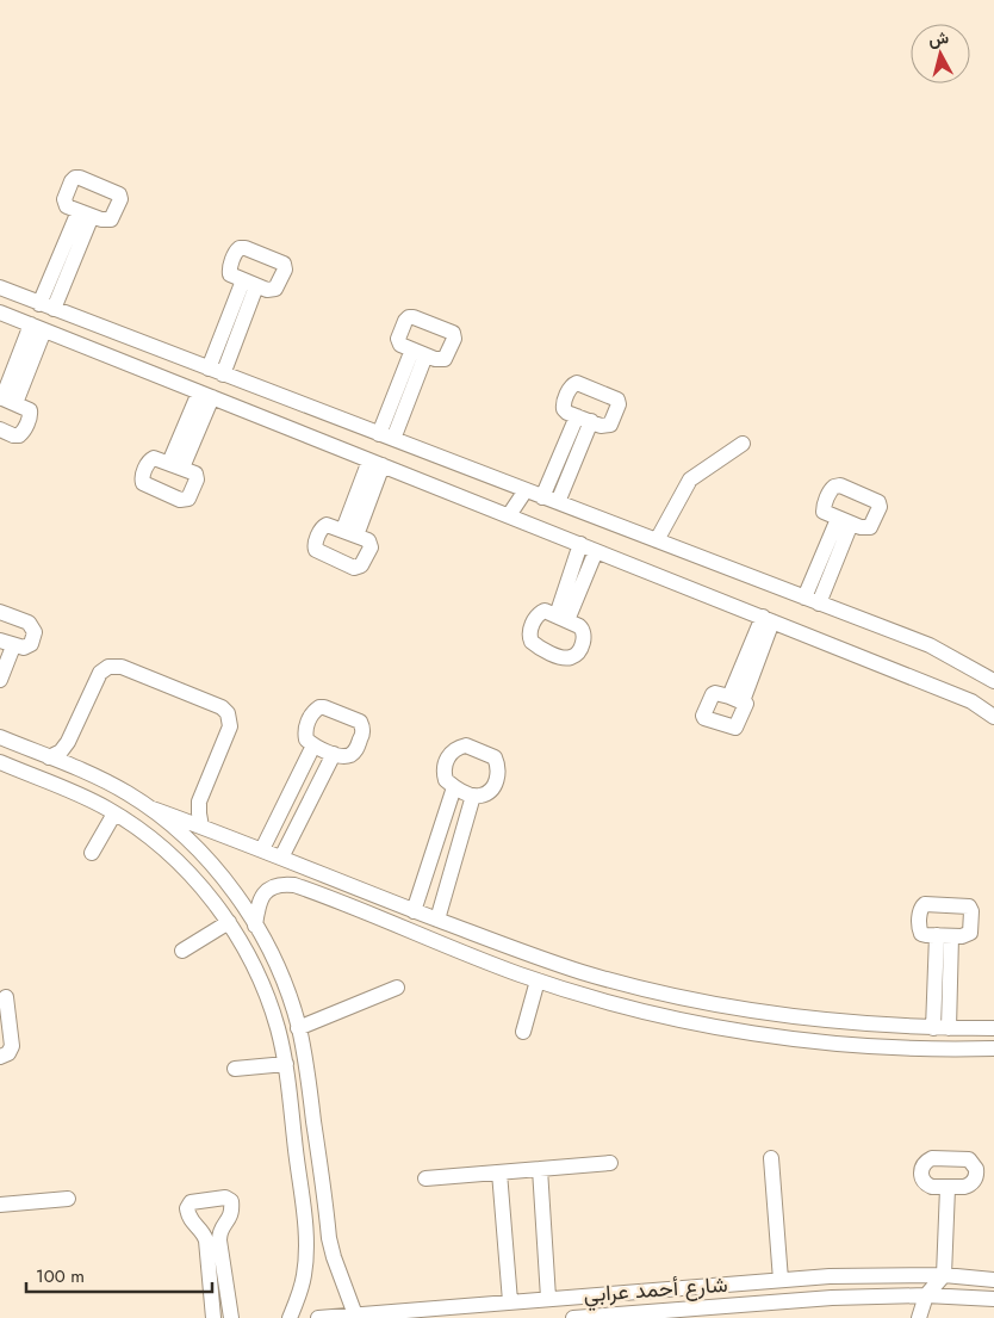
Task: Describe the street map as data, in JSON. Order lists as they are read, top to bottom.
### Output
{
  "streets": {
    "street": ["شارع أحمد عرابي"]
  },
  "scale_bar": "100 m",
  "north": "top"
}
